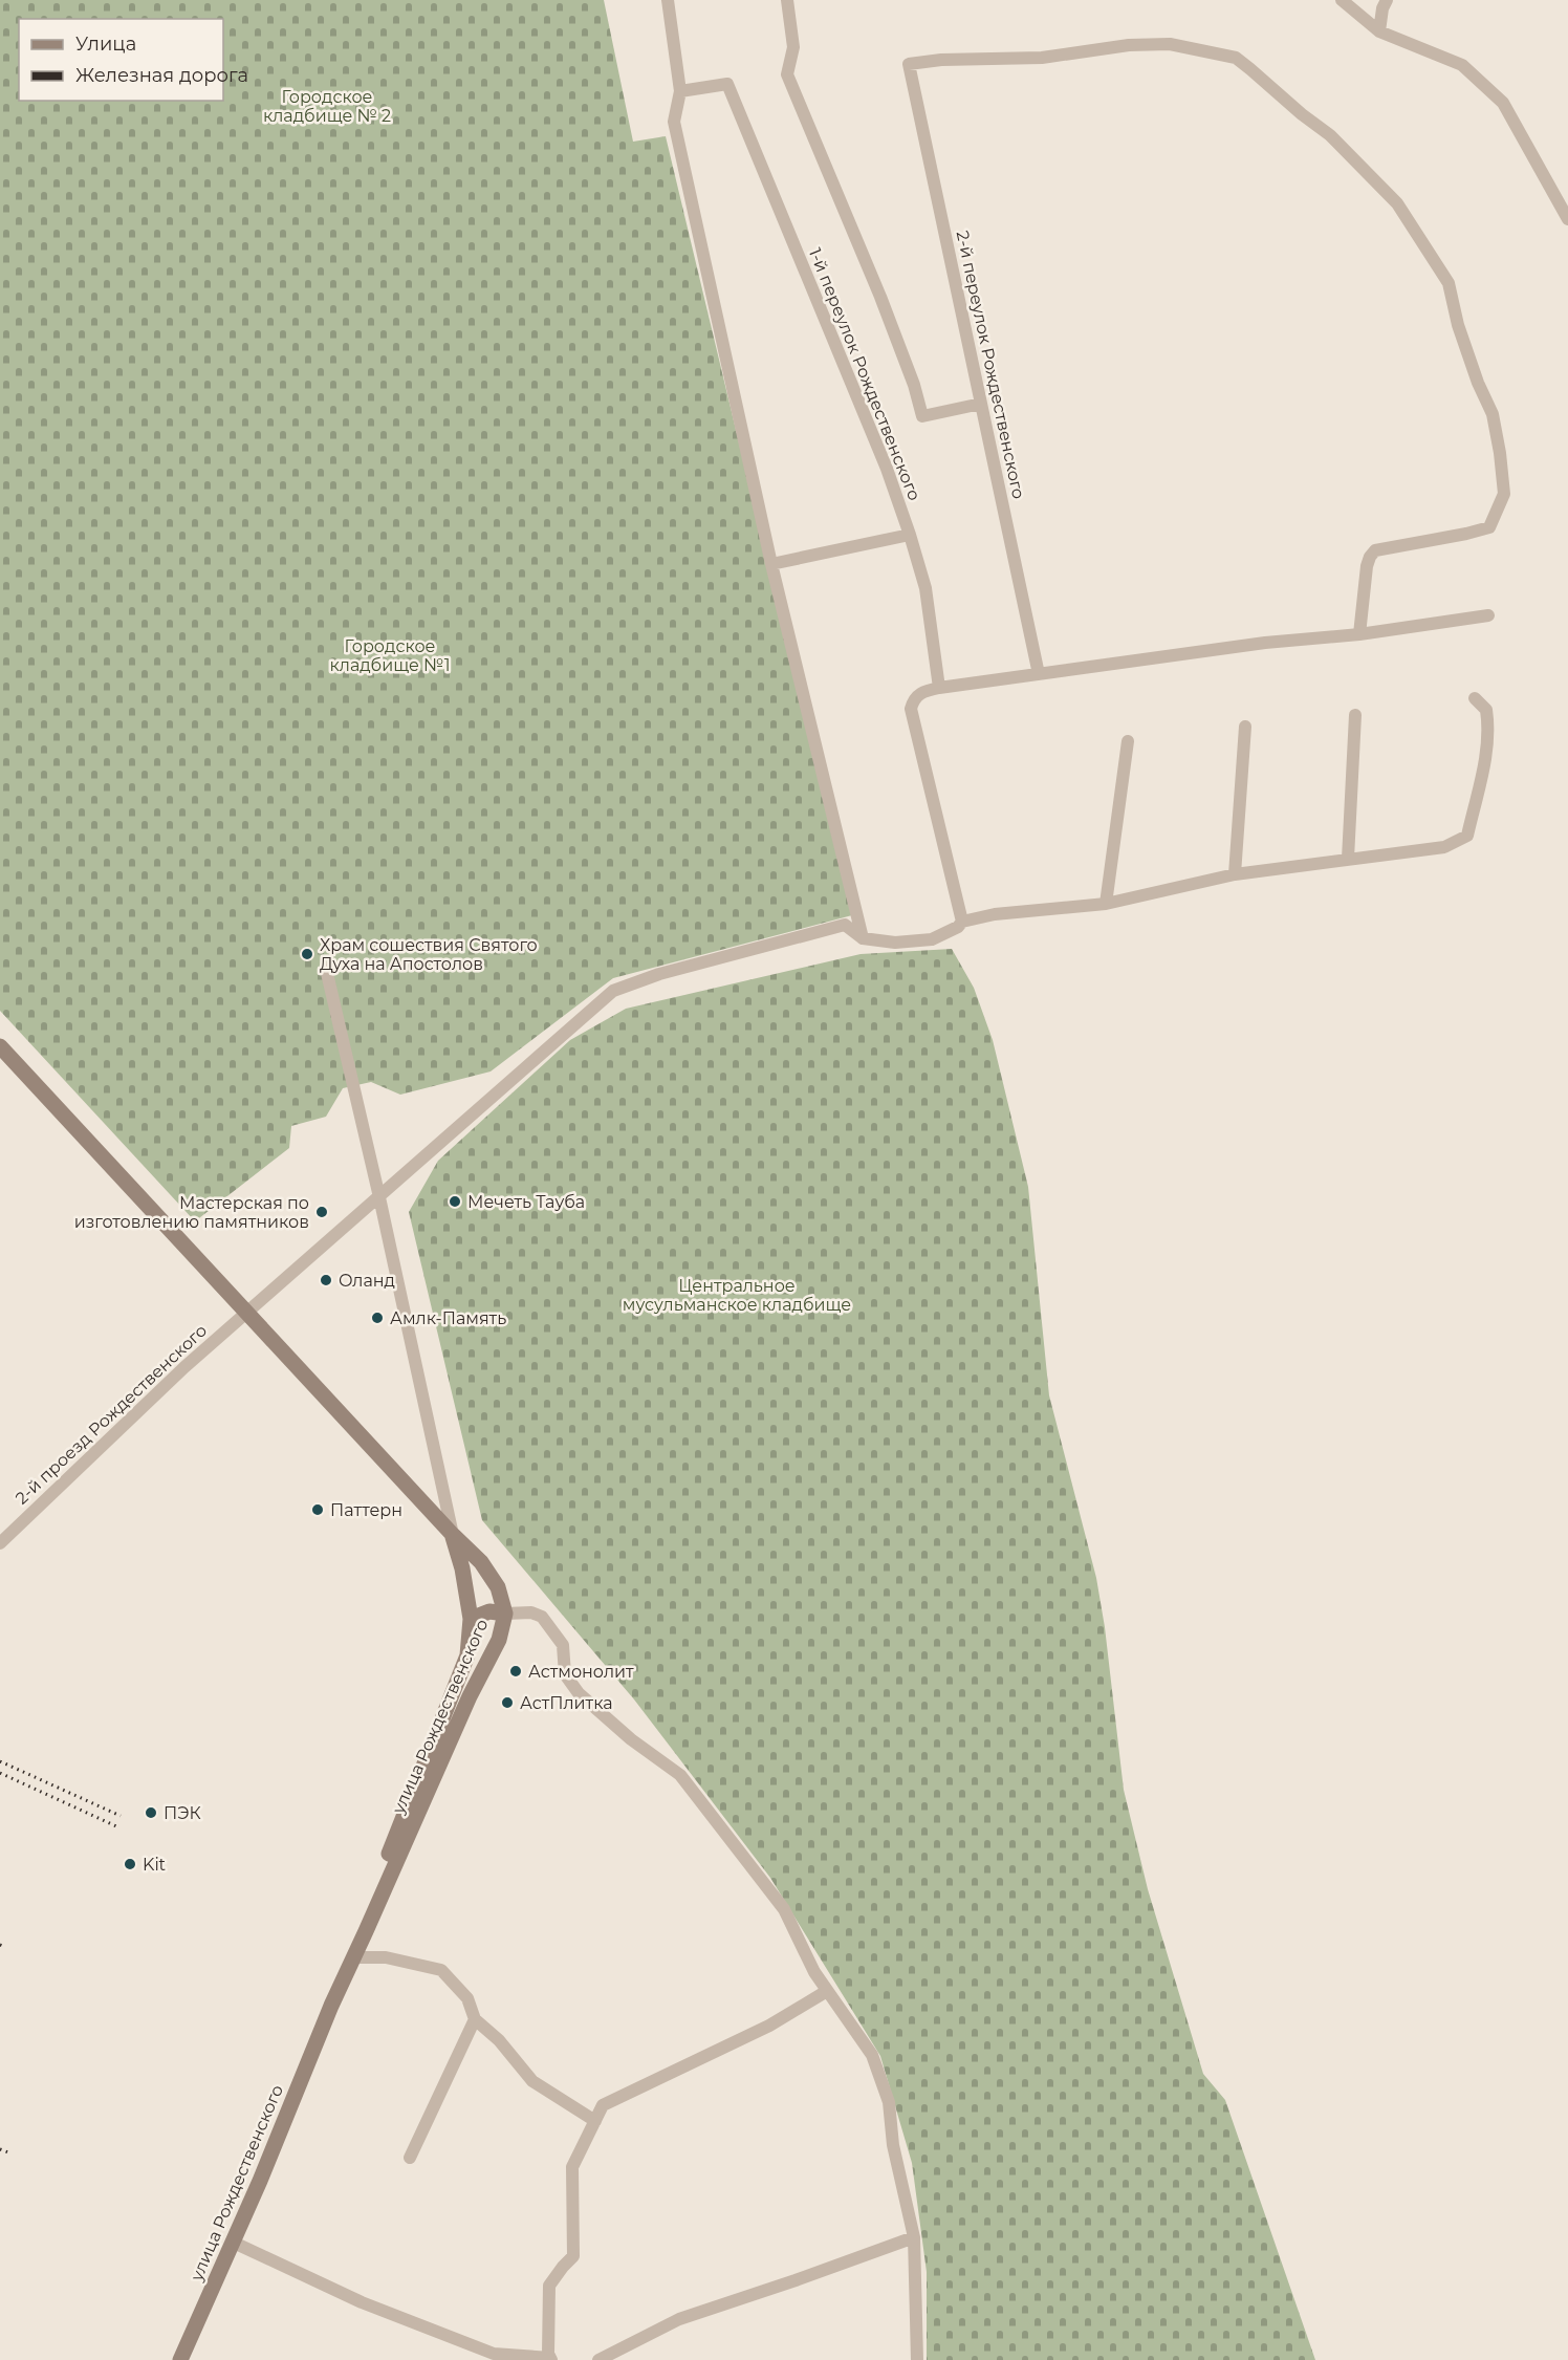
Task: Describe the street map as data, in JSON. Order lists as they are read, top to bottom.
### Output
{
  "streets": {
    "main road": ["улица Рождественского"],
    "street": ["2-й переулок Рождественского", "1-й переулок Рождественского", "2-й проезд Рождественского"]
  },
  "crossings": [
    ["2-й проезд Рождественского", "улица Рождественского"]
  ],
  "parks": ["Городское кладбище № 2", "Городское кладбище №1", "Центральное мусульманское кладбище"],
  "places": [
    "Храм сошествия Святого Духа на Апостолов",
    "Мечеть Тауба",
    "Мастерская по изготовлению памятников",
    "Оланд",
    "Амлк-Память",
    "Паттерн",
    "Астмонолит",
    "АстПлитка",
    "ПЭК",
    "Kit"
  ],
  "legend": ["Улица", "Железная дорога"]
}
